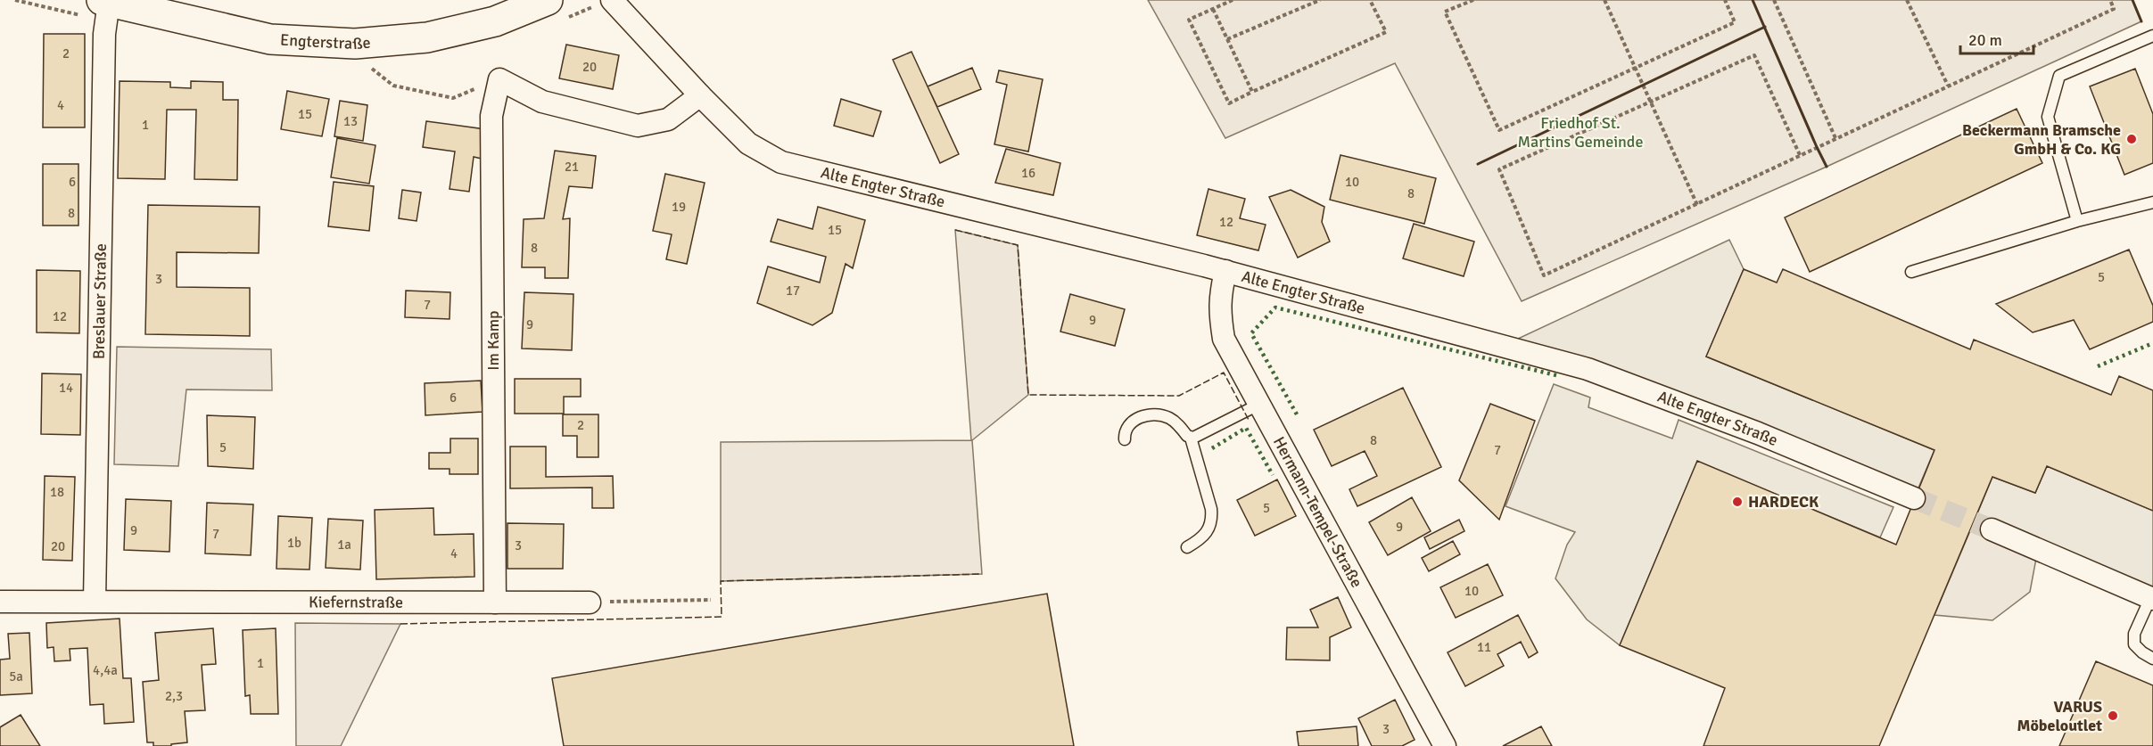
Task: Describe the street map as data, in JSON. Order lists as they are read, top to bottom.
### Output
{
  "streets": {
    "main road": ["Engterstraße"],
    "street": [
      "Alte Engter Straße",
      "Breslauer Straße",
      "Im Kamp",
      "Hermann-Tempel-Straße",
      "Kiefernstraße"
    ]
  },
  "crossings": [
    ["Engterstraße", "Breslauer Straße"],
    ["Alte Engter Straße", "Hermann-Tempel-Straße"],
    ["Breslauer Straße", "Kiefernstraße"],
    ["Im Kamp", "Kiefernstraße"]
  ],
  "parks": ["Friedhof St. Martins Gemeinde"],
  "places": ["Beckermann Bramsche GmbH & Co. KG", "HARDECK", "VARUS Möbeloutlet"],
  "house_numbers": [
    "2",
    "20",
    "4",
    "15",
    "13",
    "1",
    "21",
    "16",
    "6",
    "10",
    "8",
    "19",
    "8",
    "12",
    "15",
    "8",
    "5",
    "3",
    "17",
    "7",
    "12",
    "9",
    "9",
    "14",
    "6",
    "2",
    "8",
    "5",
    "7",
    "18",
    "5",
    "9",
    "9",
    "7",
    "1b",
    "1a",
    "3",
    "20",
    "4",
    "10",
    "11",
    "1",
    "4,4a",
    "5a",
    "2,3",
    "3"
  ],
  "scale_bar": "20 m"
}
